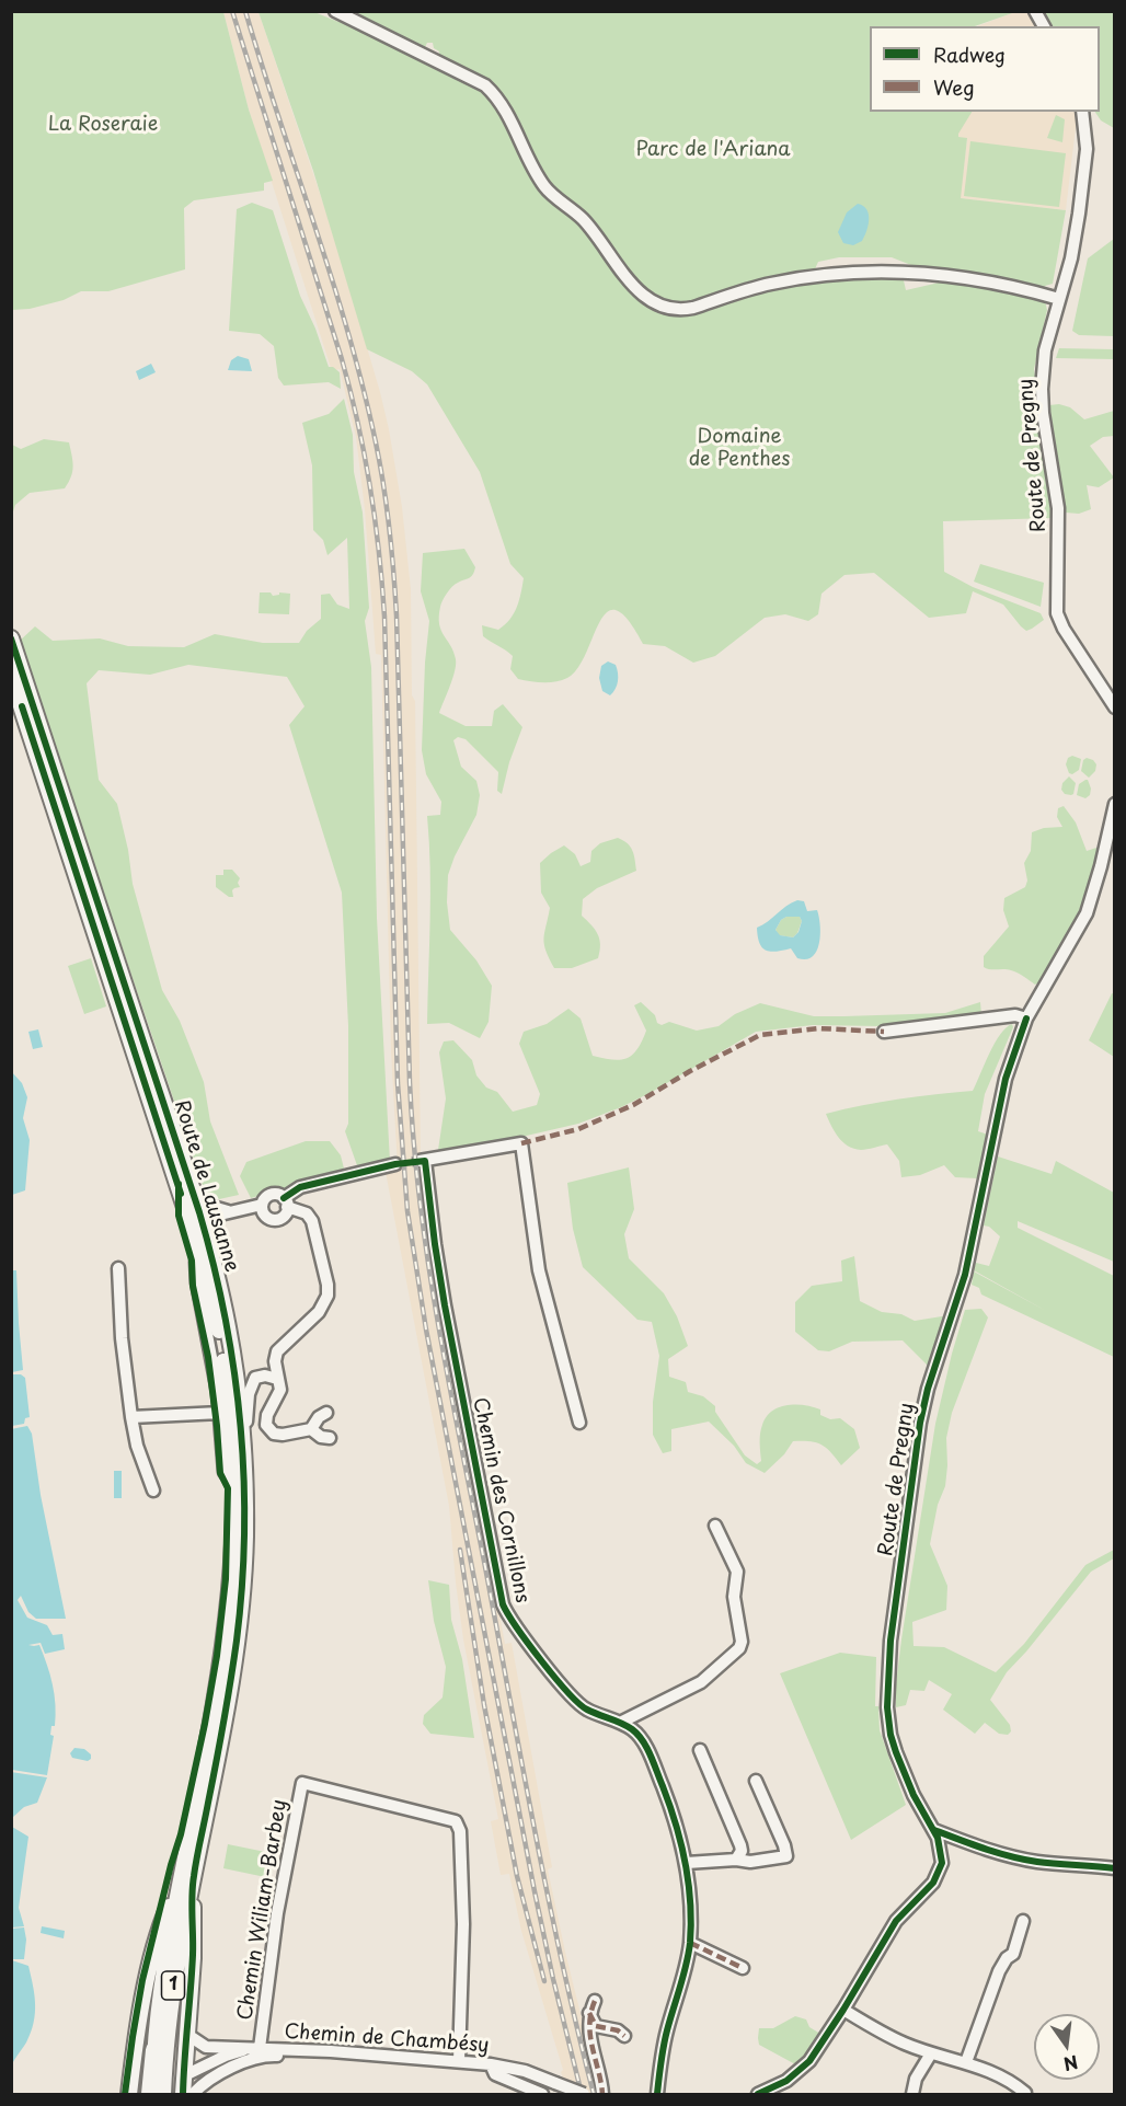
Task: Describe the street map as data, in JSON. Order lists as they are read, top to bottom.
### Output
{
  "streets": {
    "main road": ["Route de Lausanne", "1"],
    "street": [
      "Route de Pregny",
      "Chemin des Cornillons",
      "Chemin Wiliam-Barbey",
      "Chemin de Chambésy"
    ]
  },
  "crossings": [
    ["Chemin Wiliam-Barbey", "Chemin de Chambésy"]
  ],
  "parks": ["La Roseraie", "Parc de l'Ariana", "Domaine de Penthes"],
  "legend": ["Radweg", "Weg"],
  "north": "bottom"
}
